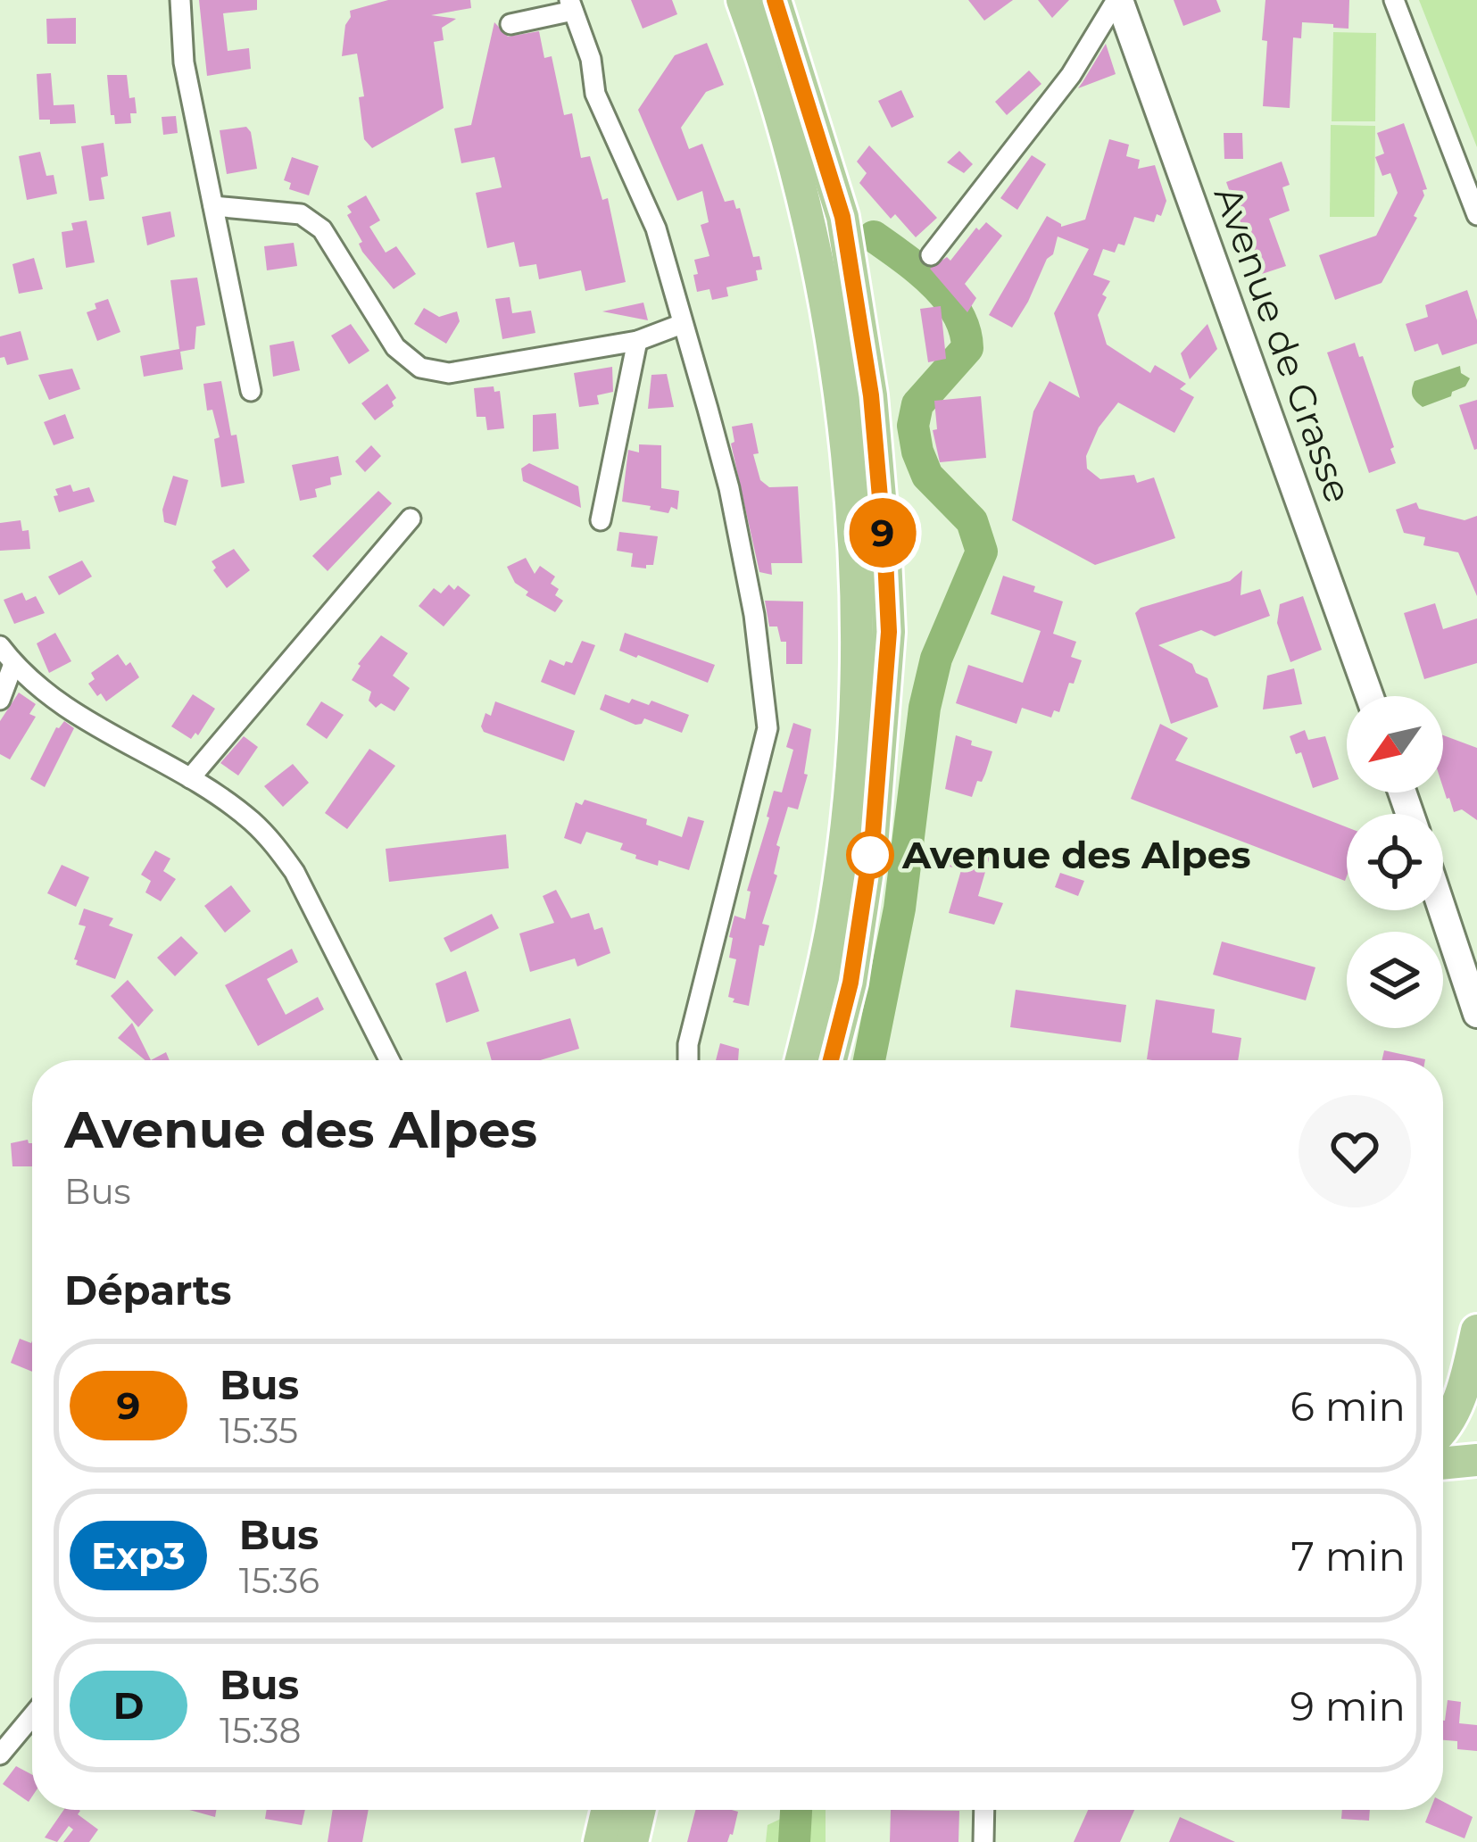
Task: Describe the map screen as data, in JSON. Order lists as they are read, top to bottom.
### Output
{
  "streets": {
    "main road": ["Avenue de Grasse"]
  },
  "places": ["Avenue des Alpes"],
  "lines": ["bus line 9"],
  "north": "bottom left",
  "page": {
    "on_map": "9",
    "heading": [
      ["Avenue des Alpes", "Bus"],
      "Départs"
    ],
    "list": [
      {
        "mark": "9",
        "name": "Bus",
        "note": "15:35",
        "value": "6 min"
      },
      {
        "mark": "Exp3",
        "name": "Bus",
        "note": "15:36",
        "value": "7 min"
      },
      {
        "mark": "D",
        "name": "Bus",
        "note": "15:38",
        "value": "9 min"
      }
    ]
  }
}
